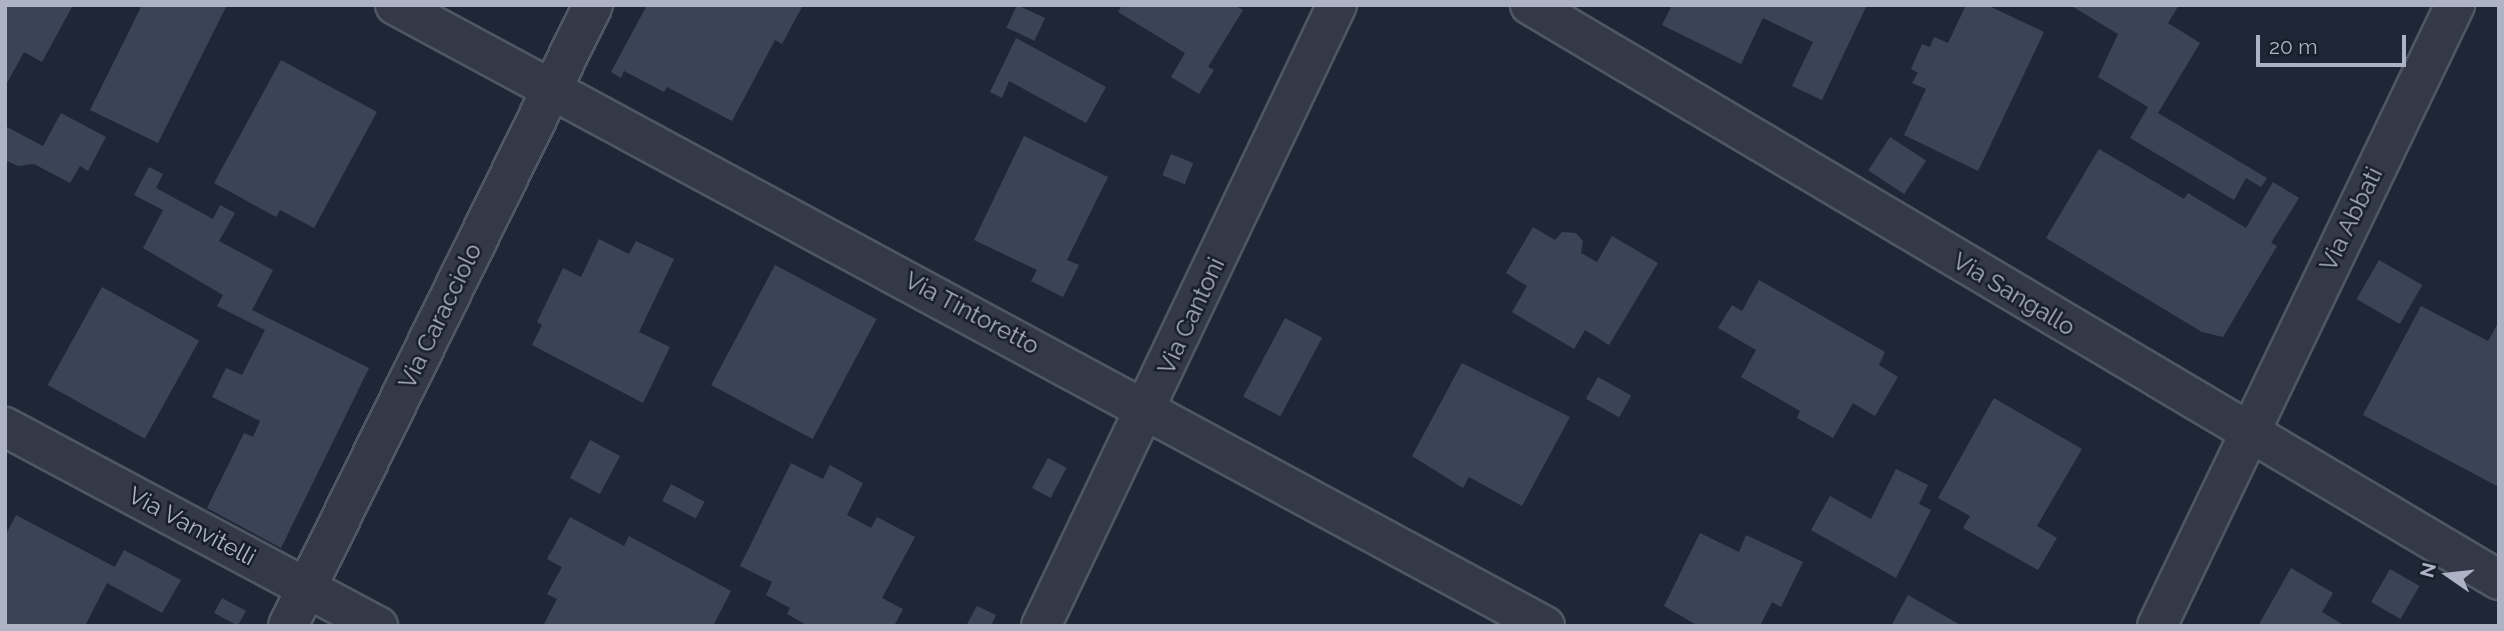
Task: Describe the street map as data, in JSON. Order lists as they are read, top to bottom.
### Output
{
  "streets": {
    "street": [
      "Via Abbati",
      "Via Sangallo",
      "Via Tintoretto",
      "Via Caracciolo",
      "Via Cantoni",
      "Via Vanvitelli"
    ]
  },
  "crossings": [
    ["Via Abbati", "Via Sangallo"],
    ["Via Tintoretto", "Via Caracciolo"],
    ["Via Tintoretto", "Via Cantoni"],
    ["Via Caracciolo", "Via Vanvitelli"]
  ],
  "scale_bar": "20 m",
  "north": "left"
}
